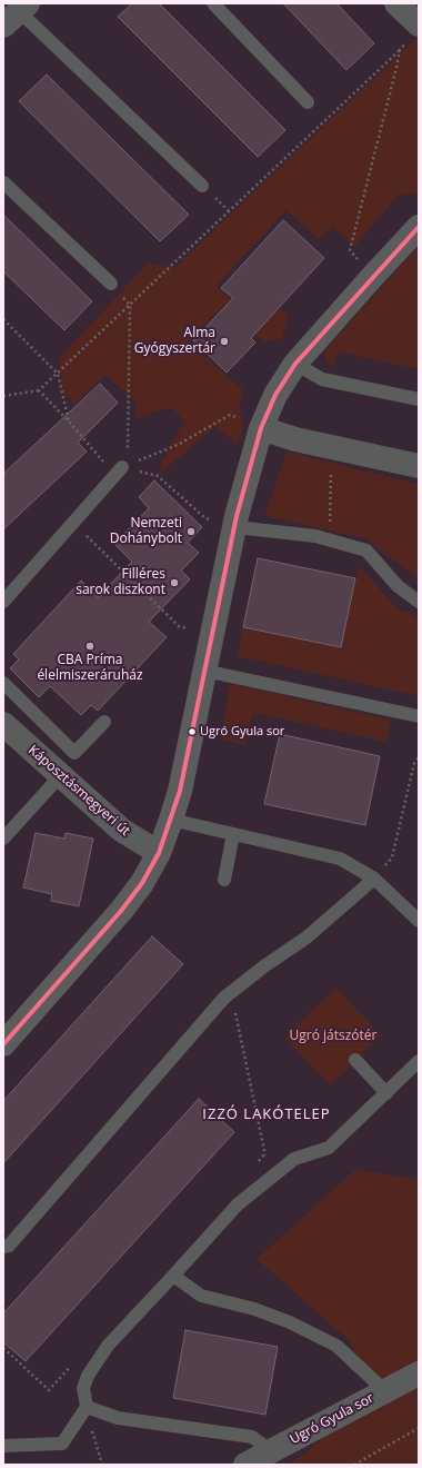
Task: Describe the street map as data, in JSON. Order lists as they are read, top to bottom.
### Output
{
  "streets": {
    "street": ["Káposztásmegyeri út", "Ugró Gyula sor"]
  },
  "districts": ["IZZÓ LAKÓTELEP"],
  "parks": ["Ugró játszótér"],
  "places": [
    "Alma Gyógyszertár",
    "Nemzeti Dohánybolt",
    "Filléres sarok diszkont",
    "CBA Príma élelmiszeráruház",
    "Ugró Gyula sor"
  ]
}
